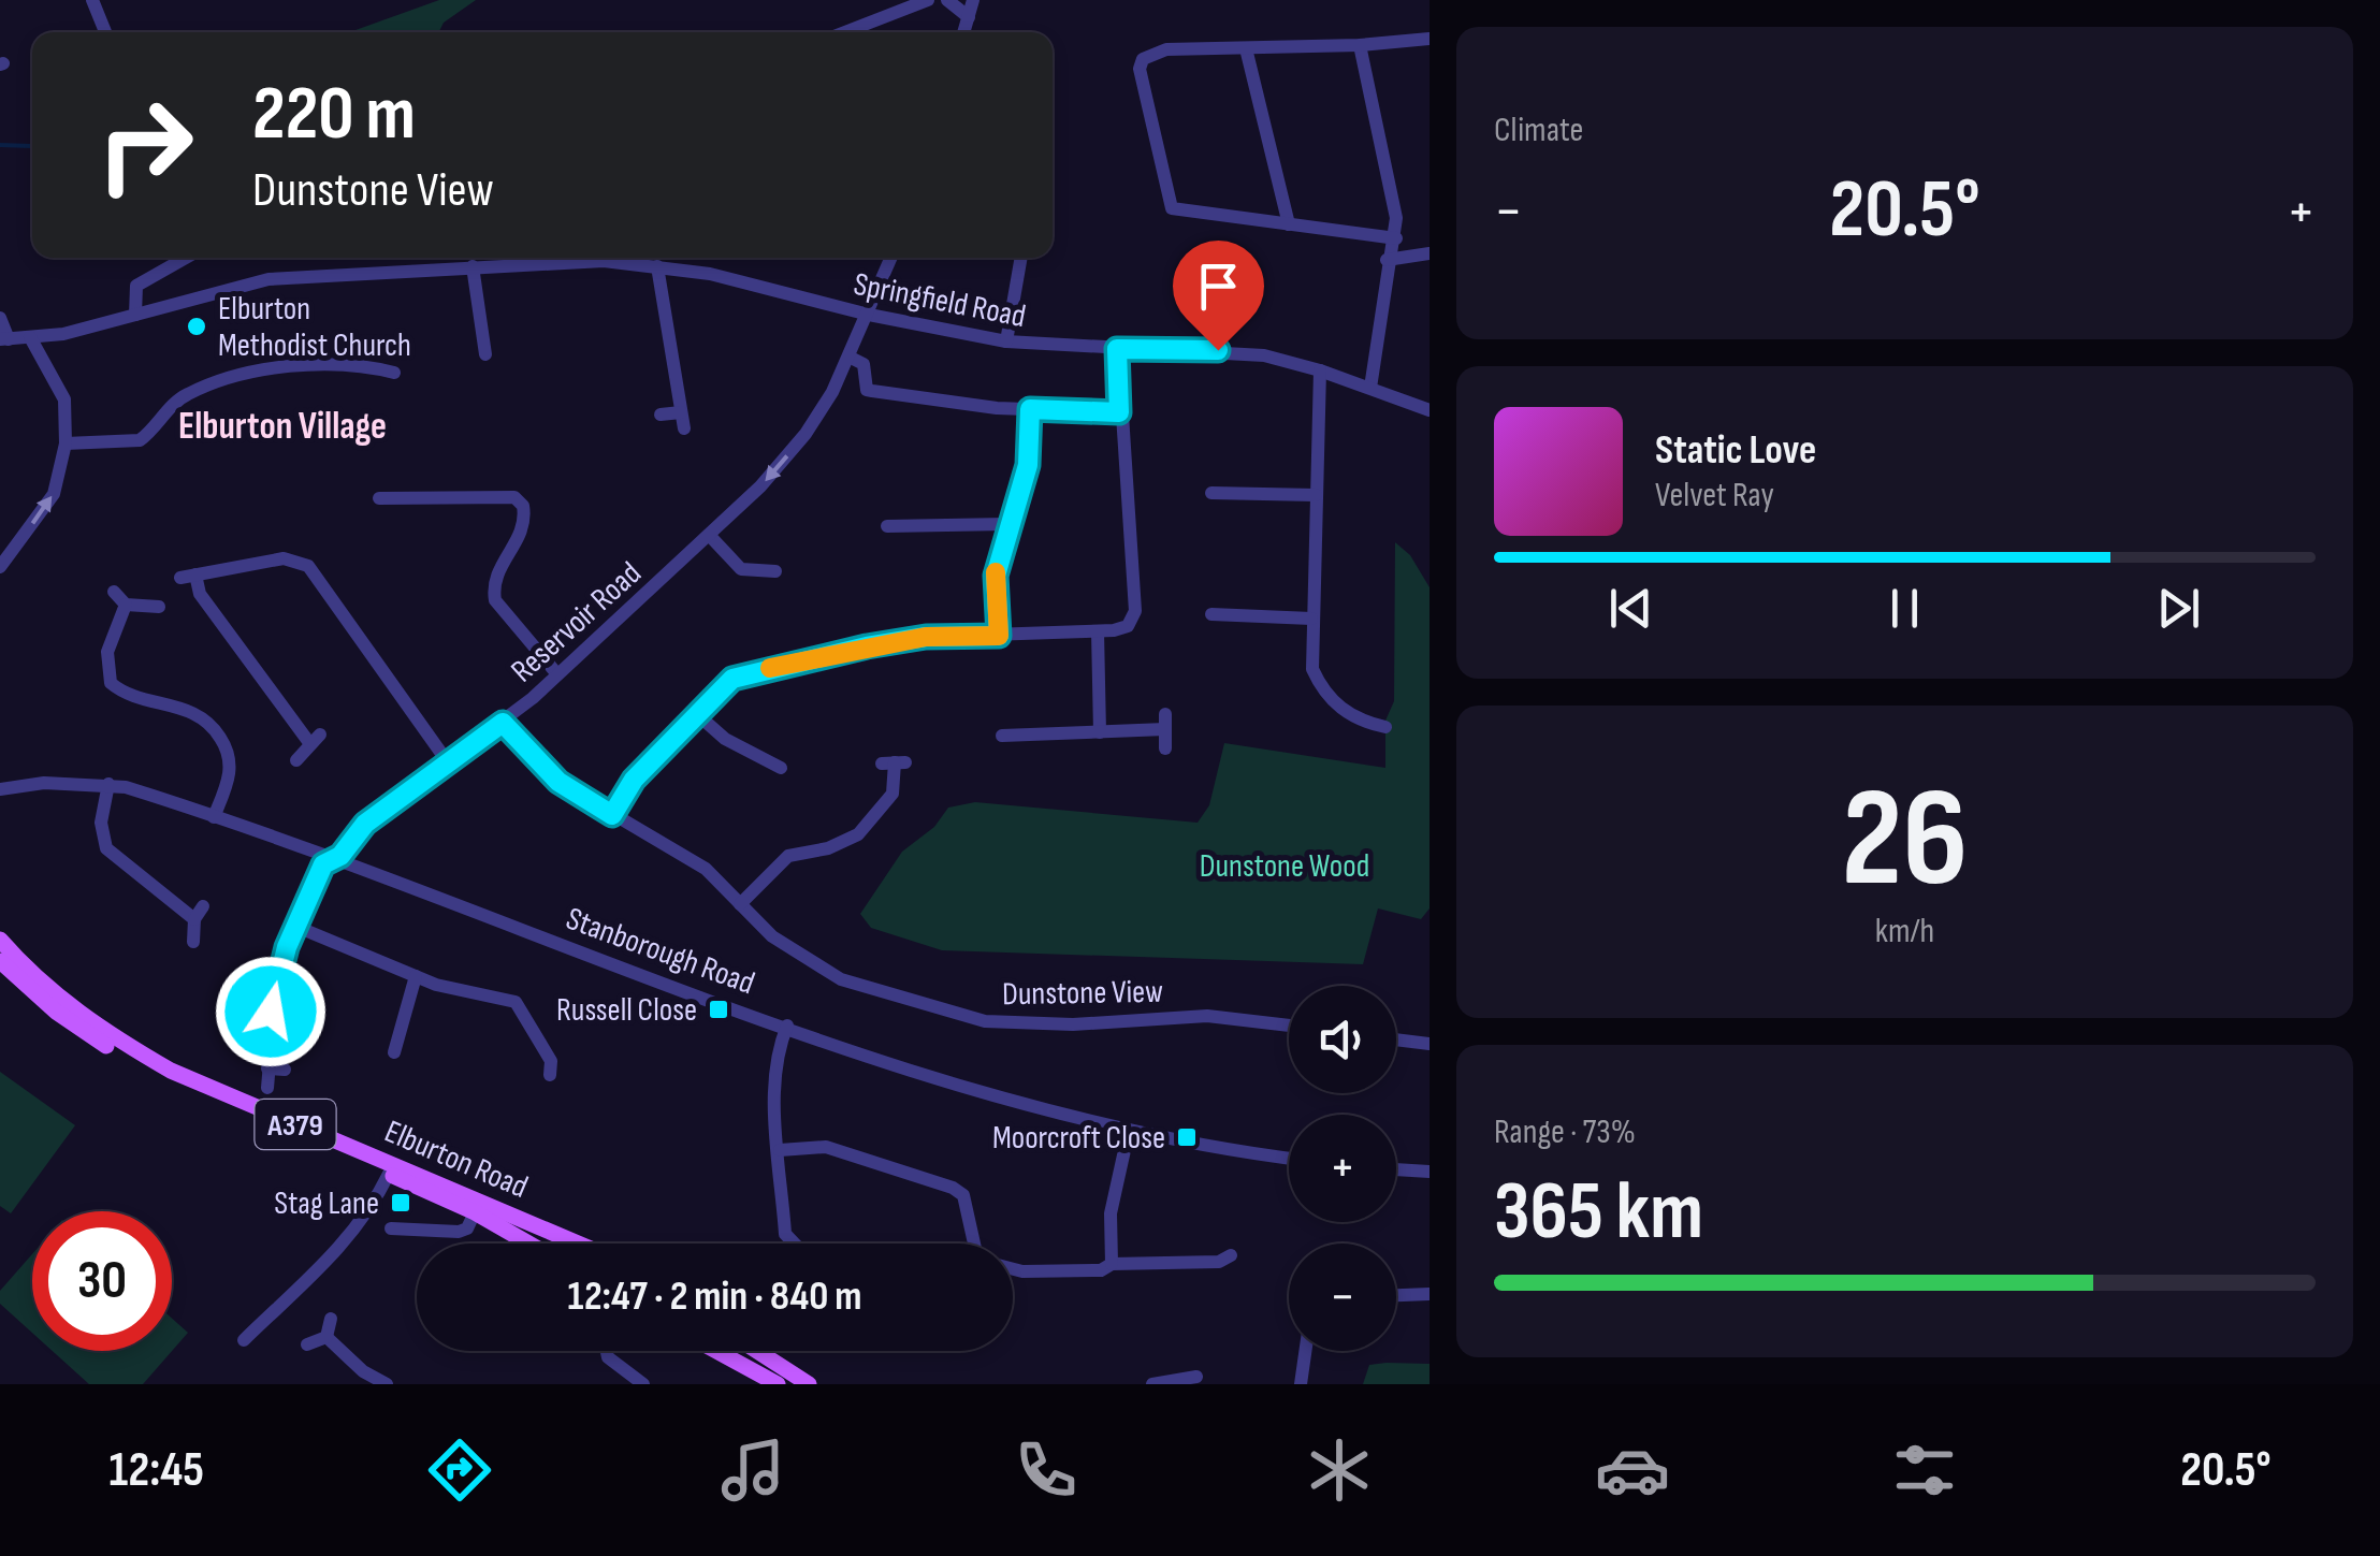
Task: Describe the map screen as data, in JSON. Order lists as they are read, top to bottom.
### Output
{
  "streets": {
    "main road": ["A379", "Elburton Road"],
    "street": [
      "Springfield Road",
      "Reservoir Road",
      "Stanborough Road",
      "Dunstone View"
    ]
  },
  "crossings": [
    ["Springfield Road", "Reservoir Road"],
    ["Reservoir Road", "Stanborough Road"],
    ["Reservoir Road", "Dunstone View"],
    ["A379", "Elburton Road"]
  ],
  "districts": ["Elburton Village"],
  "parks": ["Dunstone Wood"],
  "places": {
    "other": ["Elburton Methodist Church"],
    "transit": ["Russell Close", "Moorcroft Close", "Stag Lane"]
  },
  "page": {
    "tile": [
      "Climate",
      ["26", "km/h"],
      ["Range · 73%", "365 km"]
    ],
    "turn": ["220 m", "Dunstone View"],
    "heat": ["−", "20.5°", "+"],
    "song": ["Static Love", "Velvet Ray"],
    "map_buttons": ["+", "−"],
    "limit": "30",
    "trip": "12:47 · 2 min · 840 m",
    "tabs": ["12:45", "20.5°"]
  }
}
